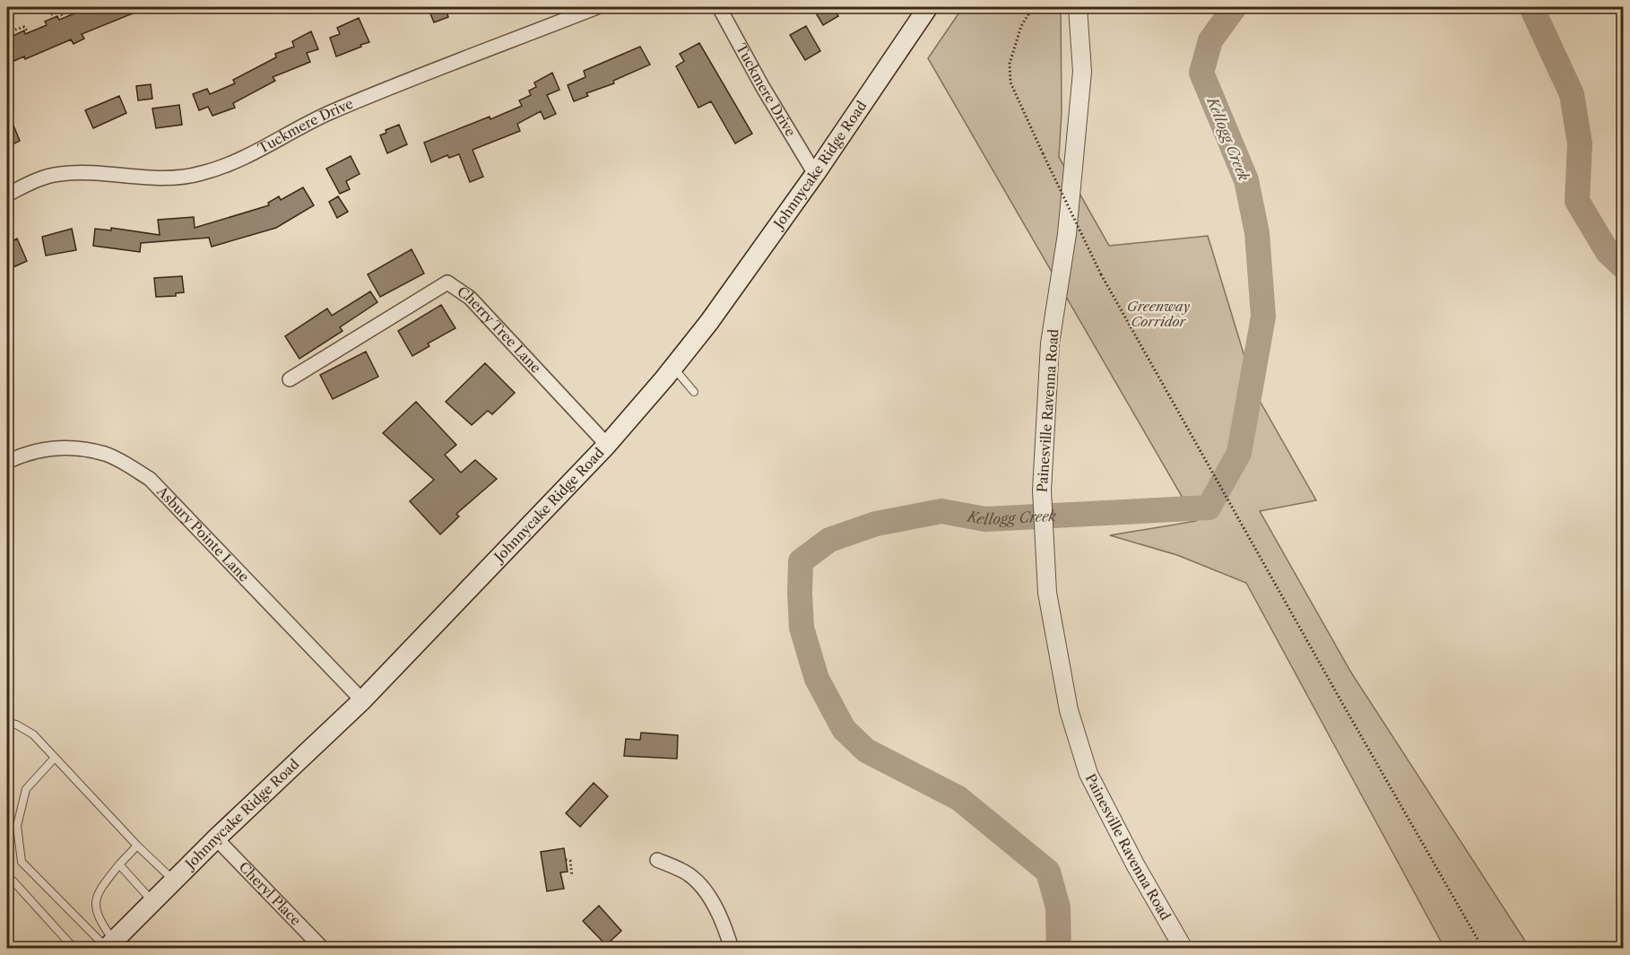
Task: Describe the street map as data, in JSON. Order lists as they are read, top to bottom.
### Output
{
  "streets": {
    "main road": ["Johnnycake Ridge Road"],
    "street": [
      "Tuckmere Drive",
      "Cherry Tree Lane",
      "Painesville Ravenna Road",
      "Asbury Pointe Lane",
      "Cheryl Place"
    ]
  },
  "crossings": [
    ["Tuckmere Drive", "Johnnycake Ridge Road"],
    ["Johnnycake Ridge Road", "Cherry Tree Lane"],
    ["Johnnycake Ridge Road", "Asbury Pointe Lane"],
    ["Johnnycake Ridge Road", "Cheryl Place"]
  ],
  "water": ["Kellogg Creek"],
  "parks": ["Greenway Corridor"]
}
